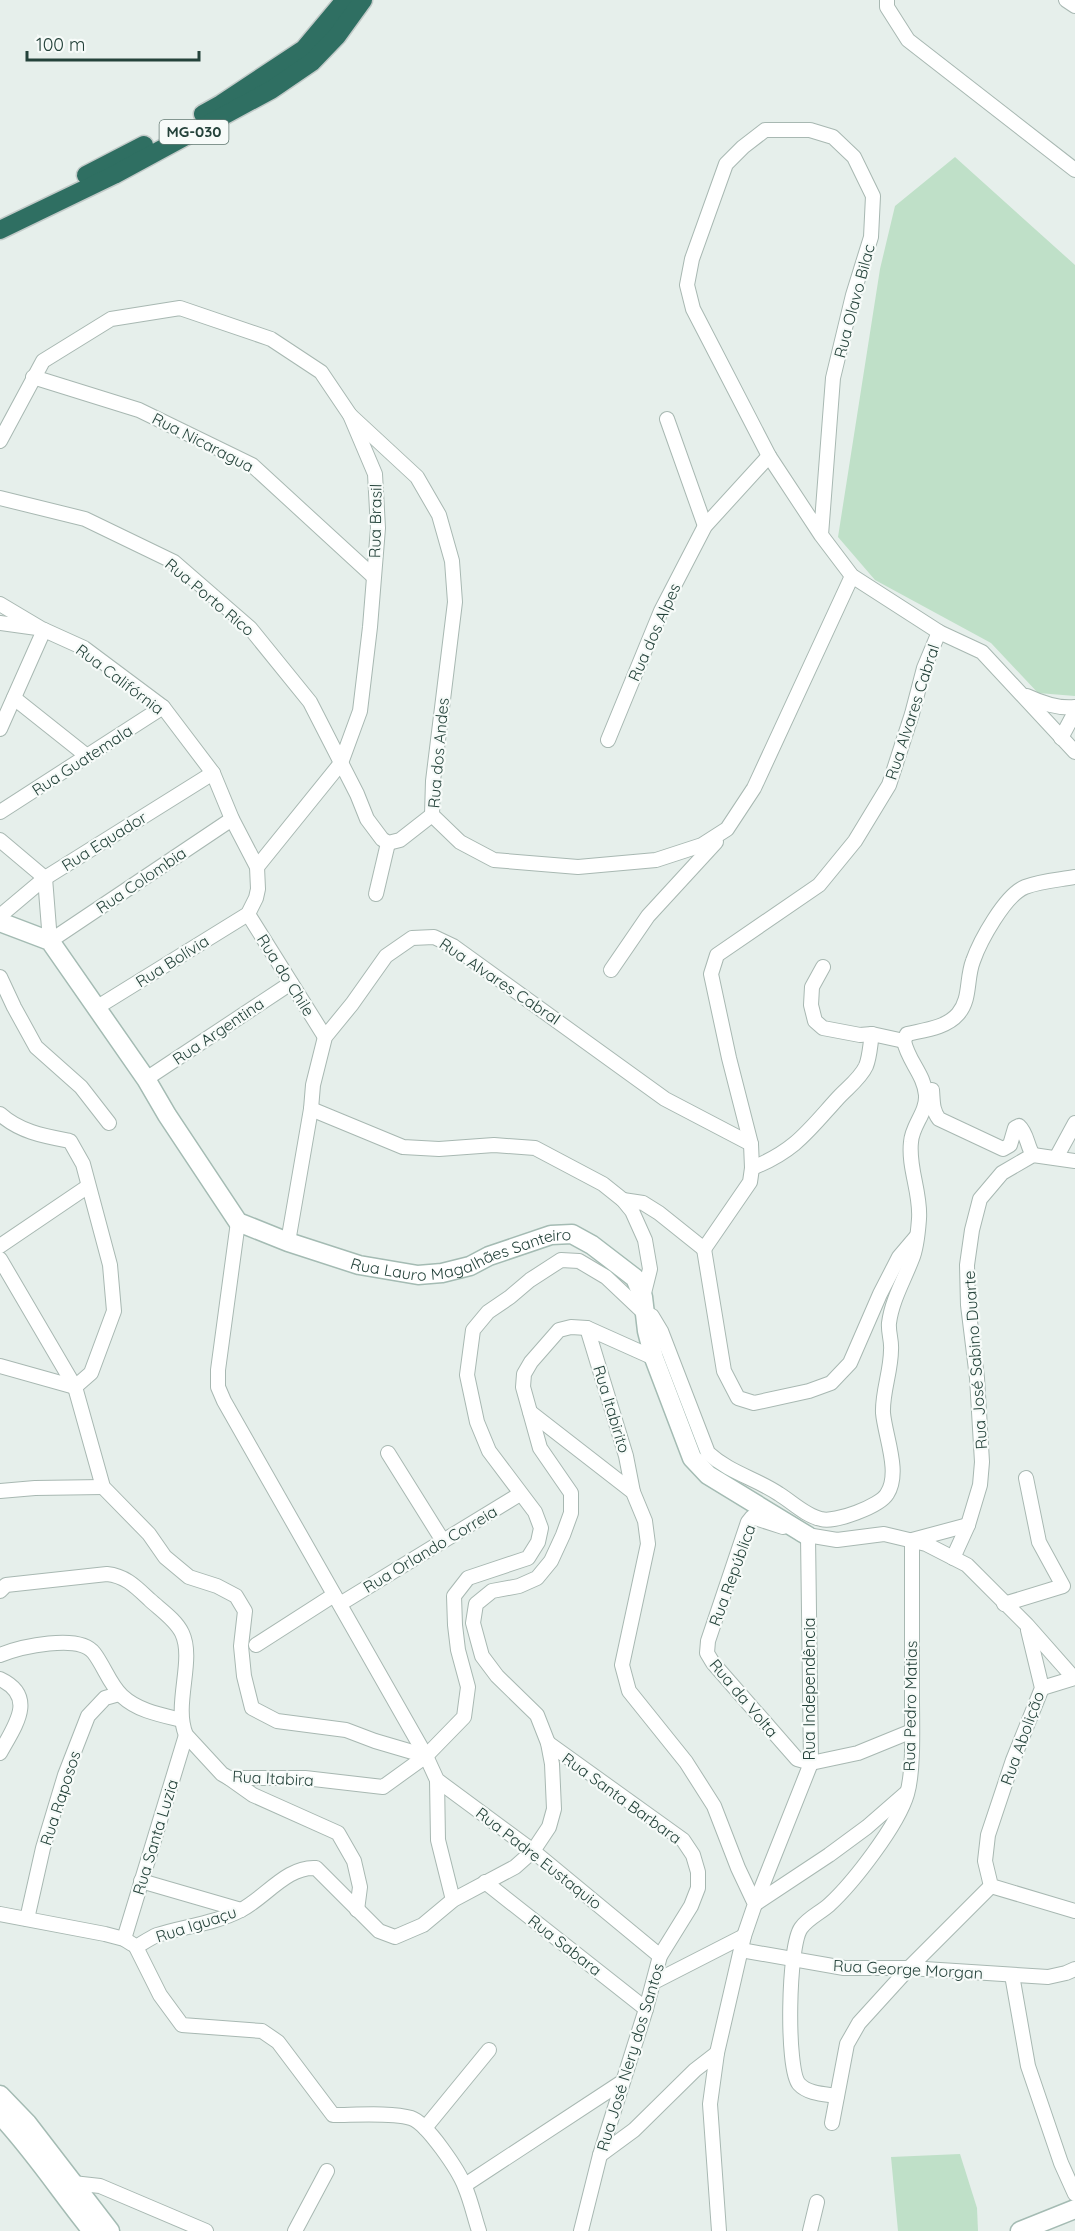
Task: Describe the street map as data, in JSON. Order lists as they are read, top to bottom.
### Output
{
  "streets": {
    "highway": ["MG-030"],
    "street": [
      "Rua Olavo Bilac",
      "Rua Nicaragua",
      "Rua Brasil",
      "Rua Porto Rico",
      "Rua dos Alpes",
      "Rua Califórnia",
      "Rua Alvares Cabral",
      "Rua dos Andes",
      "Rua Guatemala",
      "Rua Equador",
      "Rua Colombia",
      "Rua Bolívia",
      "Rua do Chile",
      "Rua Argentina",
      "Rua Lauro Magalhães Santeiro",
      "Rua José Sabino Duarte",
      "Rua Itabirito",
      "Rua Orlando Correia",
      "Rua República",
      "Rua Independência",
      "Rua da Volta",
      "Rua Pedro Matias",
      "Rua Abolição",
      "Rua Itabira",
      "Rua Raposos",
      "Rua Santa Barbara",
      "Rua Santa Luzia",
      "Rua Padre Eustaquio",
      "Rua Iguaçu",
      "Rua Sabara",
      "Rua George Morgan",
      "Rua José Nery dos Santos"
    ]
  },
  "crossings": [
    ["Rua Olavo Bilac", "Rua dos Alpes"],
    ["Rua Nicaragua", "Rua Brasil"],
    ["Rua Brasil", "Rua Porto Rico"],
    ["Rua Brasil", "Rua Califórnia"],
    ["Rua Brasil", "Rua dos Andes"],
    ["Rua Califórnia", "Rua Guatemala"],
    ["Rua Califórnia", "Rua Equador"],
    ["Rua Califórnia", "Rua Colombia"],
    ["Rua Califórnia", "Rua Bolívia"],
    ["Rua Califórnia", "Rua do Chile"],
    ["Rua Alvares Cabral", "Rua do Chile"],
    ["Rua Alvares Cabral", "Rua Lauro Magalhães Santeiro"],
    ["Rua Bolívia", "Rua do Chile"],
    ["Rua do Chile", "Rua Argentina"],
    ["Rua Lauro Magalhães Santeiro", "Rua República"],
    ["Rua Lauro Magalhães Santeiro", "Rua Independência"],
    ["Rua Lauro Magalhães Santeiro", "Rua Itabira"],
    ["Rua Itabirito", "Rua Independência"],
    ["Rua Itabirito", "Rua Pedro Matias"],
    ["Rua Orlando Correia", "Rua Itabira"],
    ["Rua República", "Rua Independência"],
    ["Rua República", "Rua da Volta"],
    ["Rua Independência", "Rua da Volta"],
    ["Rua Independência", "Rua Pedro Matias"],
    ["Rua Independência", "Rua George Morgan"],
    ["Rua Itabira", "Rua Santa Luzia"],
    ["Rua Itabira", "Rua Padre Eustaquio"],
    ["Rua Santa Barbara", "Rua José Nery dos Santos"],
    ["Rua Santa Luzia", "Rua Iguaçu"],
    ["Rua Padre Eustaquio", "Rua José Nery dos Santos"],
    ["Rua Sabara", "Rua José Nery dos Santos"]
  ],
  "scale_bar": "100 m"
}
